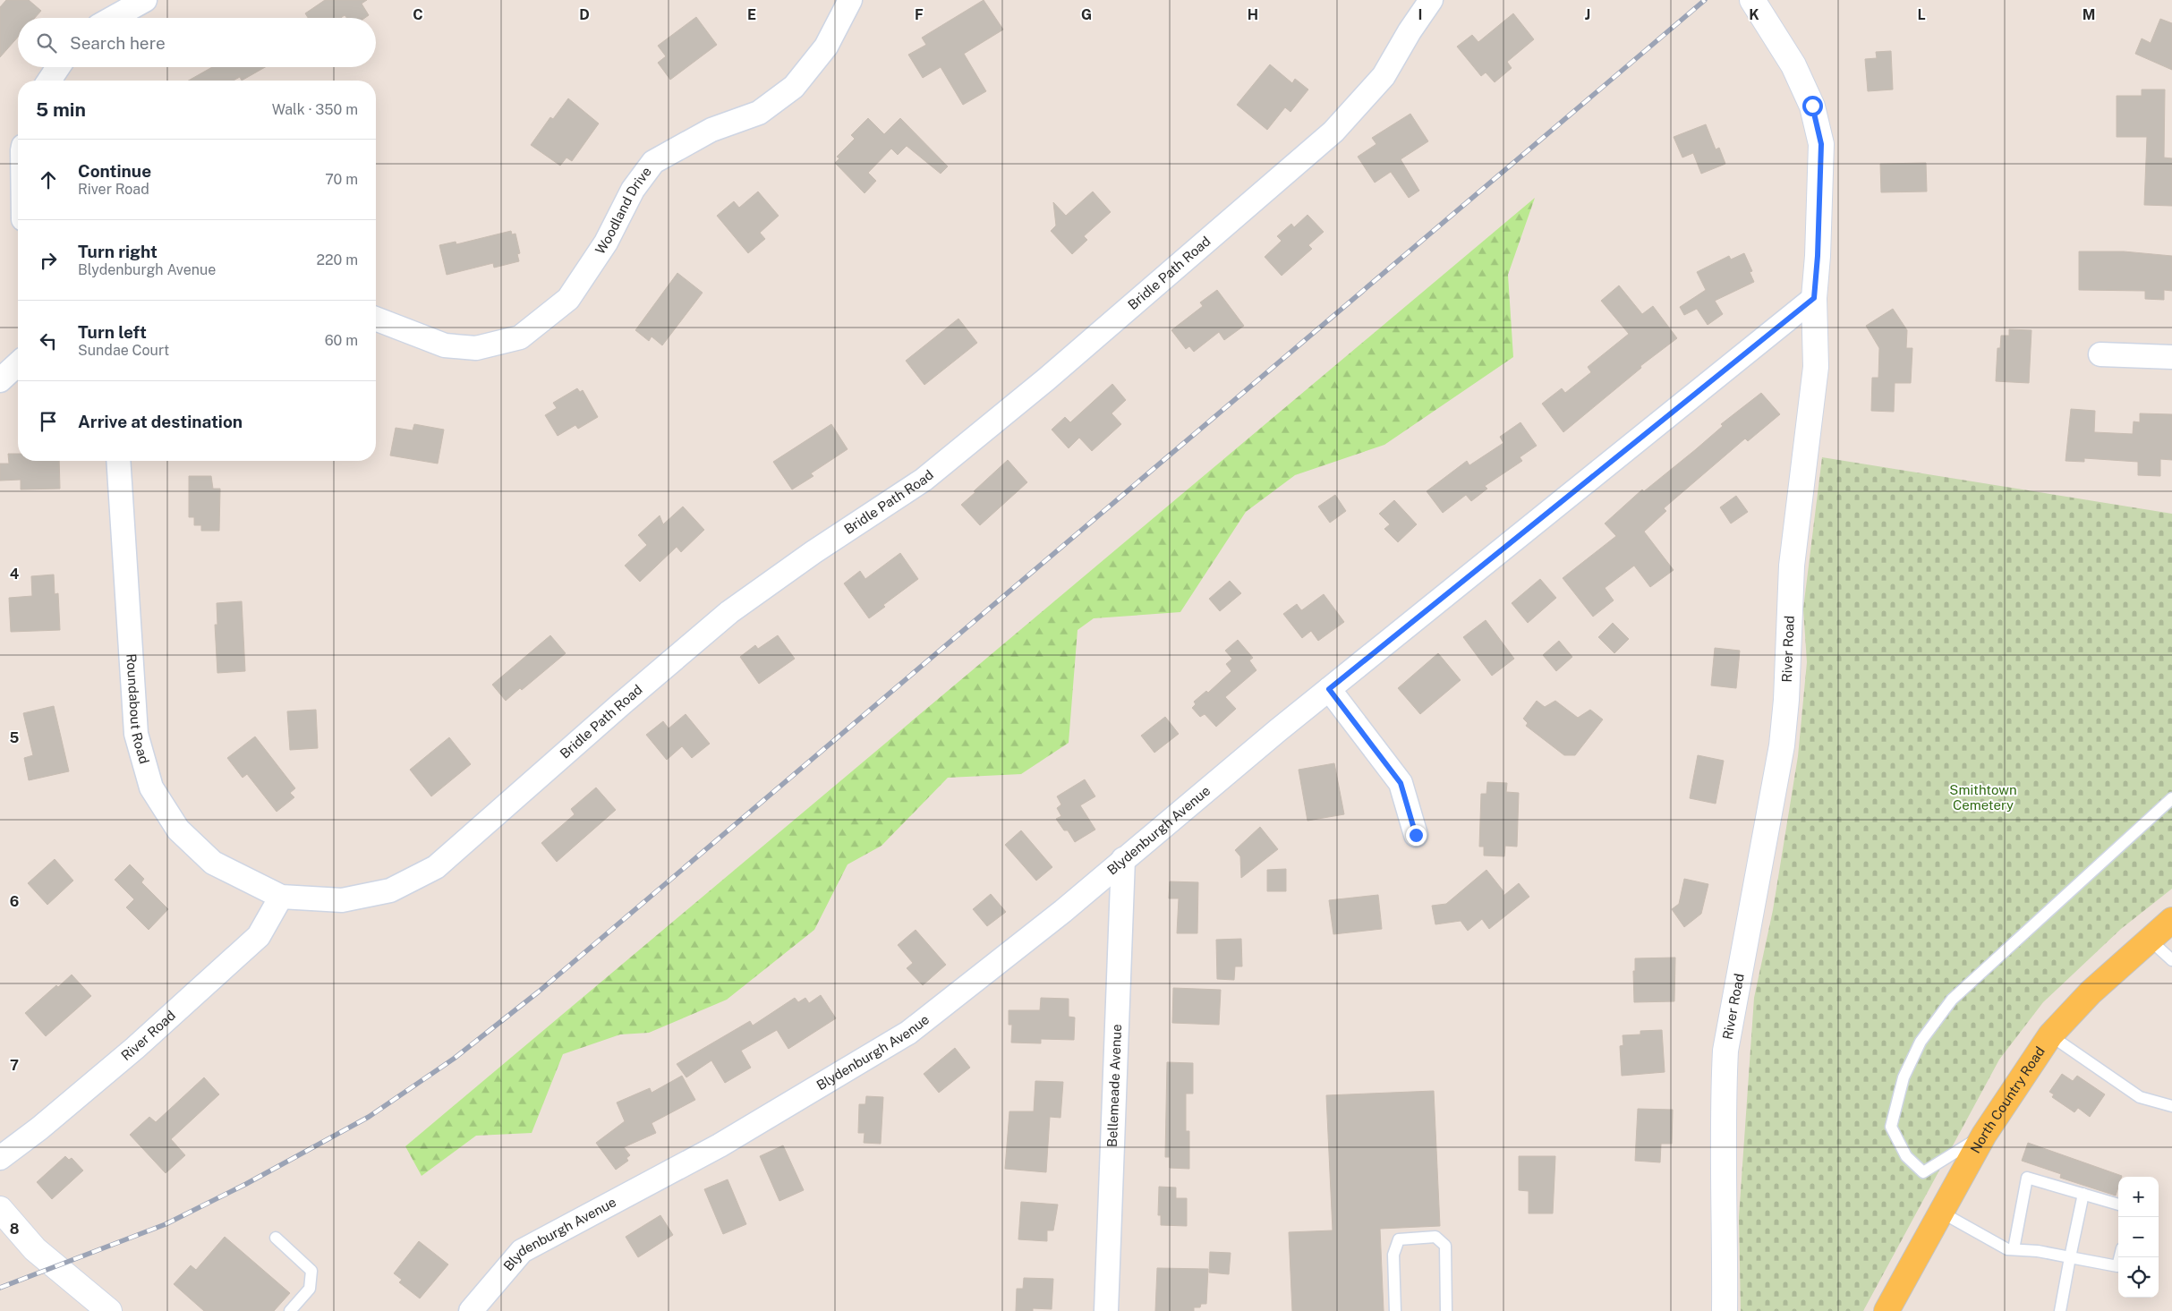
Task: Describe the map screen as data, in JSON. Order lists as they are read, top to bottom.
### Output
{
  "streets": {
    "main road": ["North Country Road"],
    "street": [
      "Woodland Drive",
      "Bridle Path Road",
      "River Road",
      "Roundabout Road",
      "Blydenburgh Avenue",
      "Bellemeade Avenue"
    ]
  },
  "crossings": [
    ["Bridle Path Road", "River Road"],
    ["Bridle Path Road", "Roundabout Road"],
    ["River Road", "Roundabout Road"],
    ["River Road", "Blydenburgh Avenue"],
    ["Blydenburgh Avenue", "Bellemeade Avenue"]
  ],
  "parks": ["Smithtown Cemetery"],
  "page": {
    "search": "Search here",
    "heading": ["5 min", "Walk · 350 m"],
    "list": [
      ["Continue", "River Road", "70 m"],
      ["Turn right", "Blydenburgh Avenue", "220 m"],
      ["Turn left", "Sundae Court", "60 m"],
      "Arrive at destination"
    ],
    "map_buttons": ["+", "−"]
  },
  "grid": {
    "columns": [
      "C",
      "D",
      "E",
      "F",
      "G",
      "H",
      "I",
      "J",
      "K",
      "L",
      "M"
    ],
    "rows": [
      "4",
      "5",
      "6",
      "7",
      "8"
    ]
  }
}
